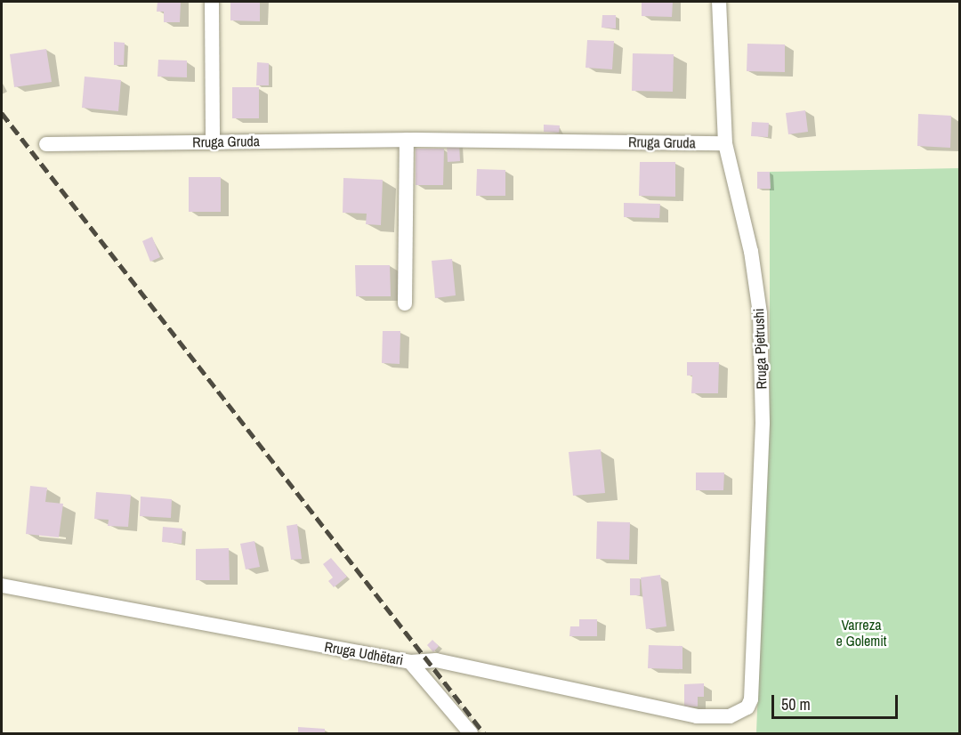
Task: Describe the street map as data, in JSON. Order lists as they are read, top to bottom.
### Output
{
  "streets": {
    "street": ["Rruga Gruda", "Rruga Pjetrushi", "Rruga Udhëtari"]
  },
  "crossings": [
    ["Rruga Gruda", "Rruga Pjetrushi"],
    ["Rruga Pjetrushi", "Rruga Udhëtari"]
  ],
  "parks": ["Varreza e Golemit"],
  "scale_bar": "50 m"
}
